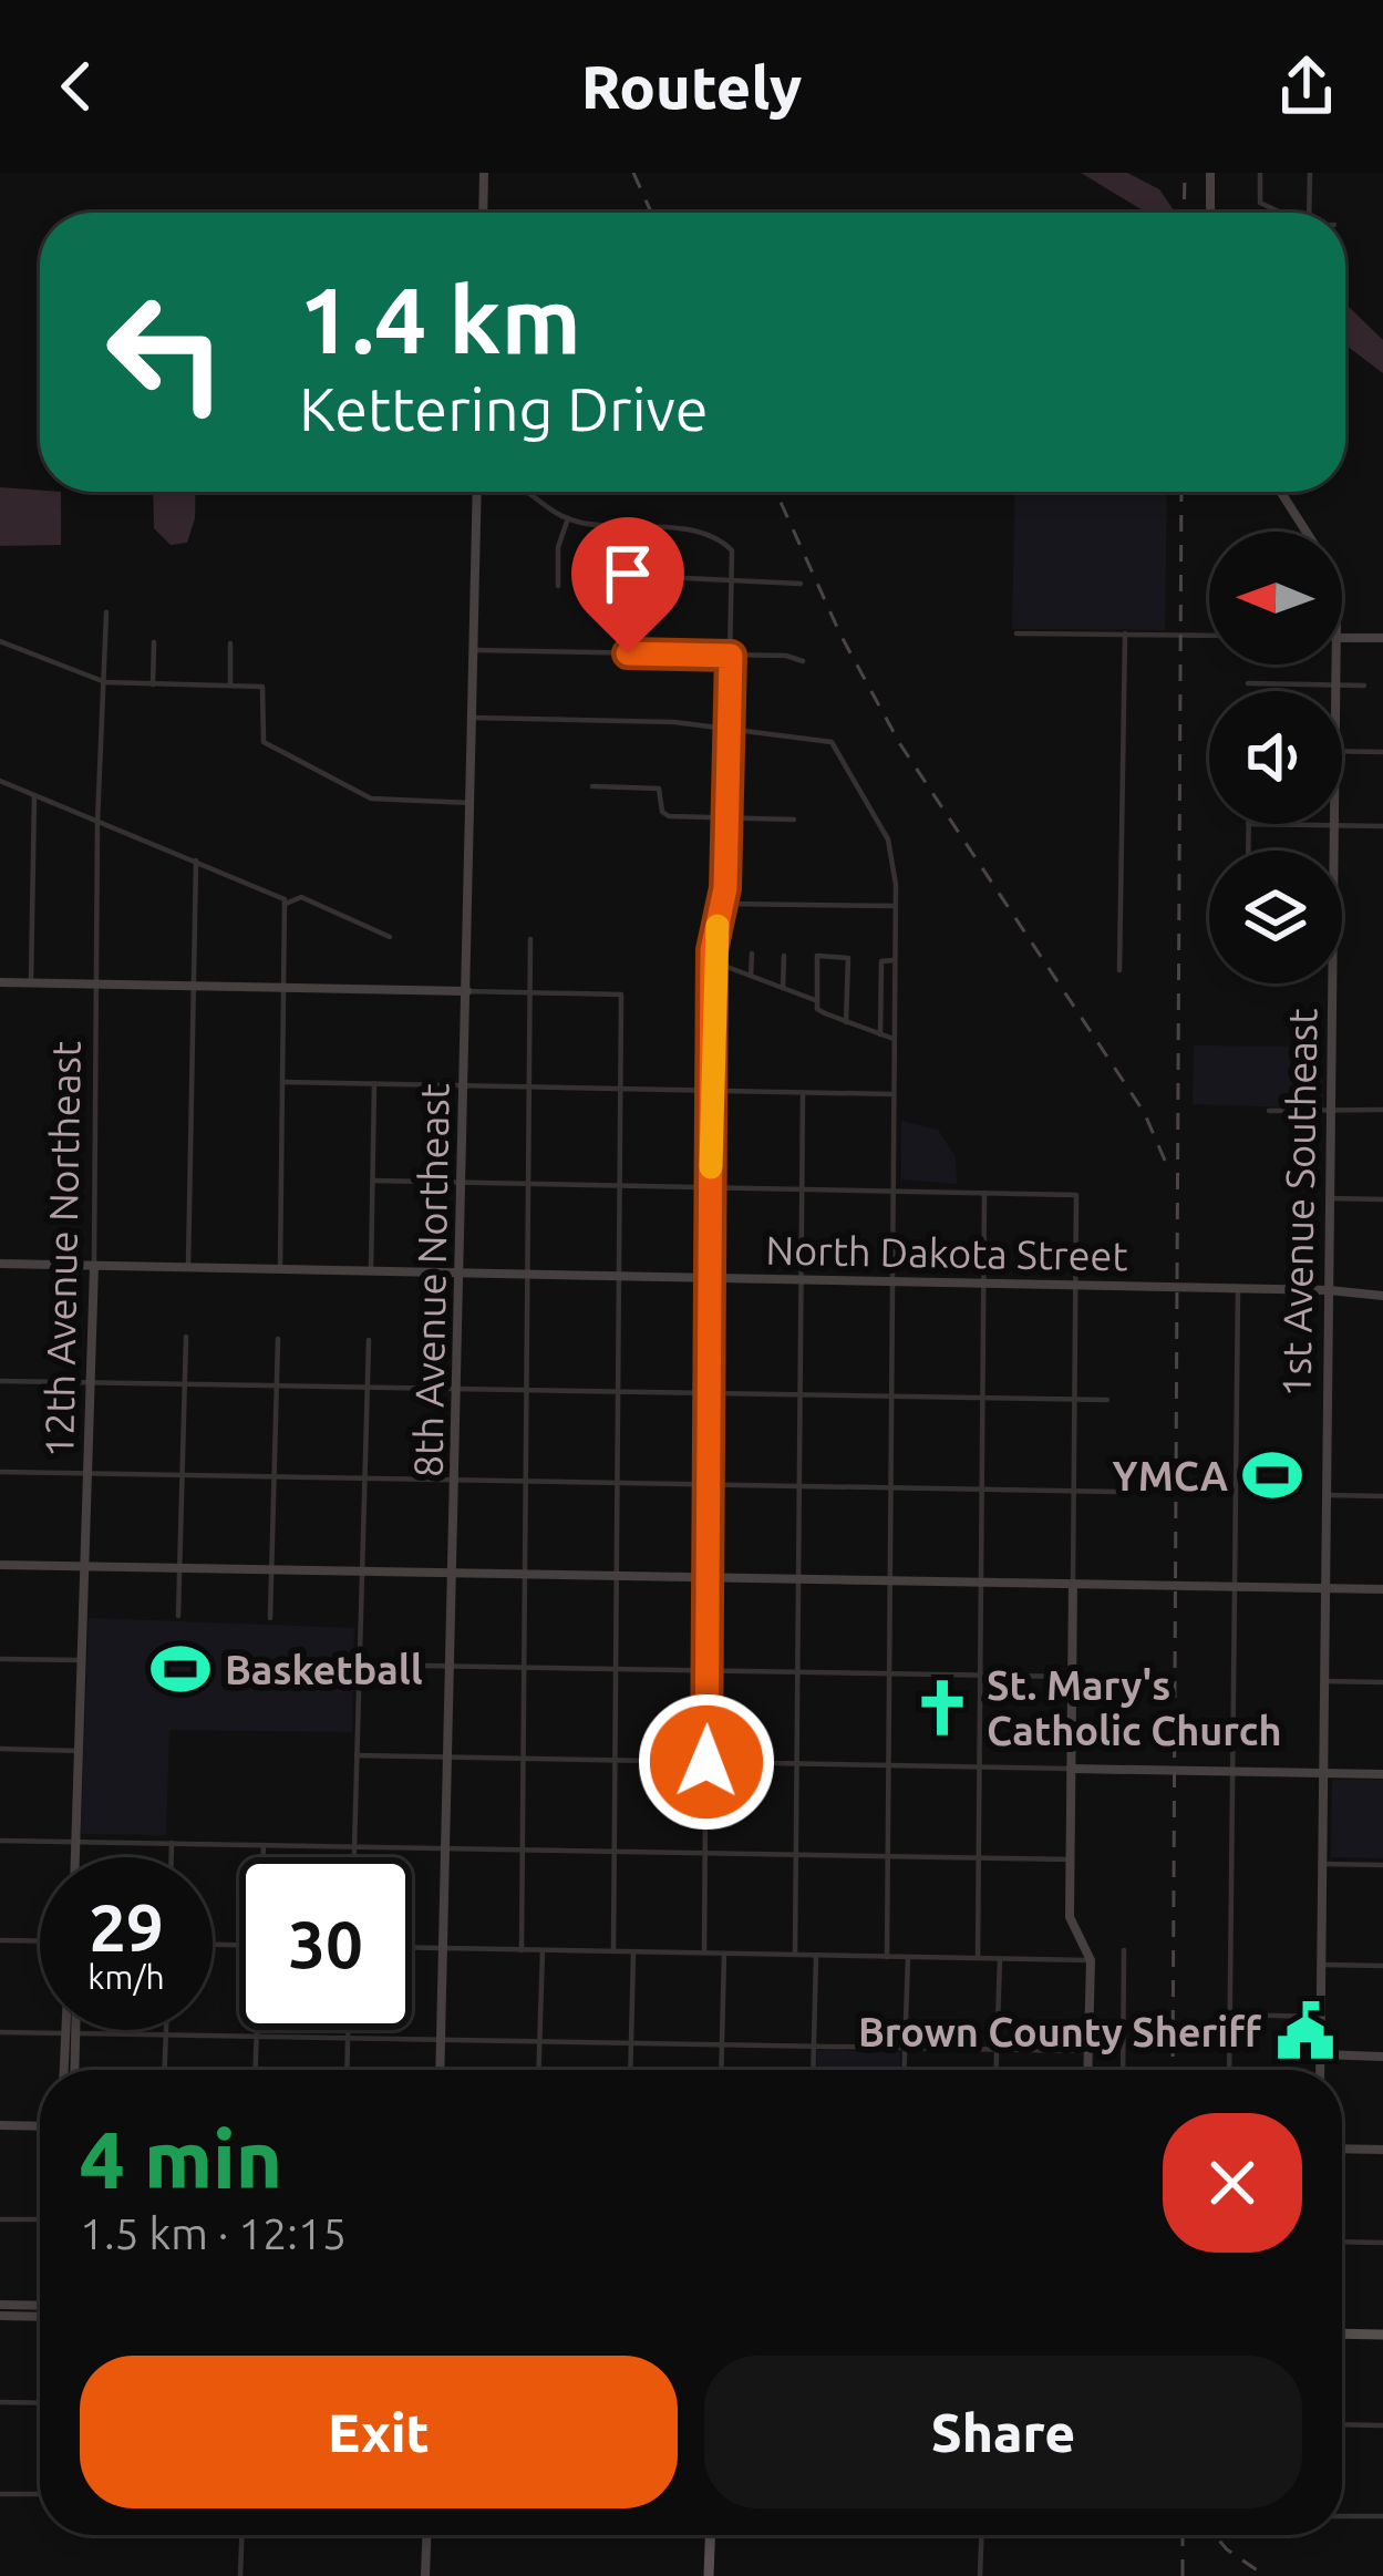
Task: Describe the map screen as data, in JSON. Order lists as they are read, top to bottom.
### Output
{
  "streets": {
    "street": [
      "1st Avenue Southeast",
      "12th Avenue Northeast",
      "North Dakota Street",
      "8th Avenue Northeast"
    ]
  },
  "crossings": [
    ["1st Avenue Southeast", "North Dakota Street"],
    ["12th Avenue Northeast", "North Dakota Street"],
    ["North Dakota Street", "8th Avenue Northeast"]
  ],
  "places": {
    "sports": ["YMCA", "Basketball"],
    "church": ["St. Mary's Catholic Church"],
    "public building": ["Brown County Sheriff"]
  },
  "north": "left",
  "page": {
    "header": "Routely",
    "turn": ["1.4 km", "Kettering Drive"],
    "speed": "29 km/h",
    "limit": "30",
    "heading": ["4 min", "1.5 km · 12:15"],
    "buttons": ["Exit", "Share"]
  }
}
